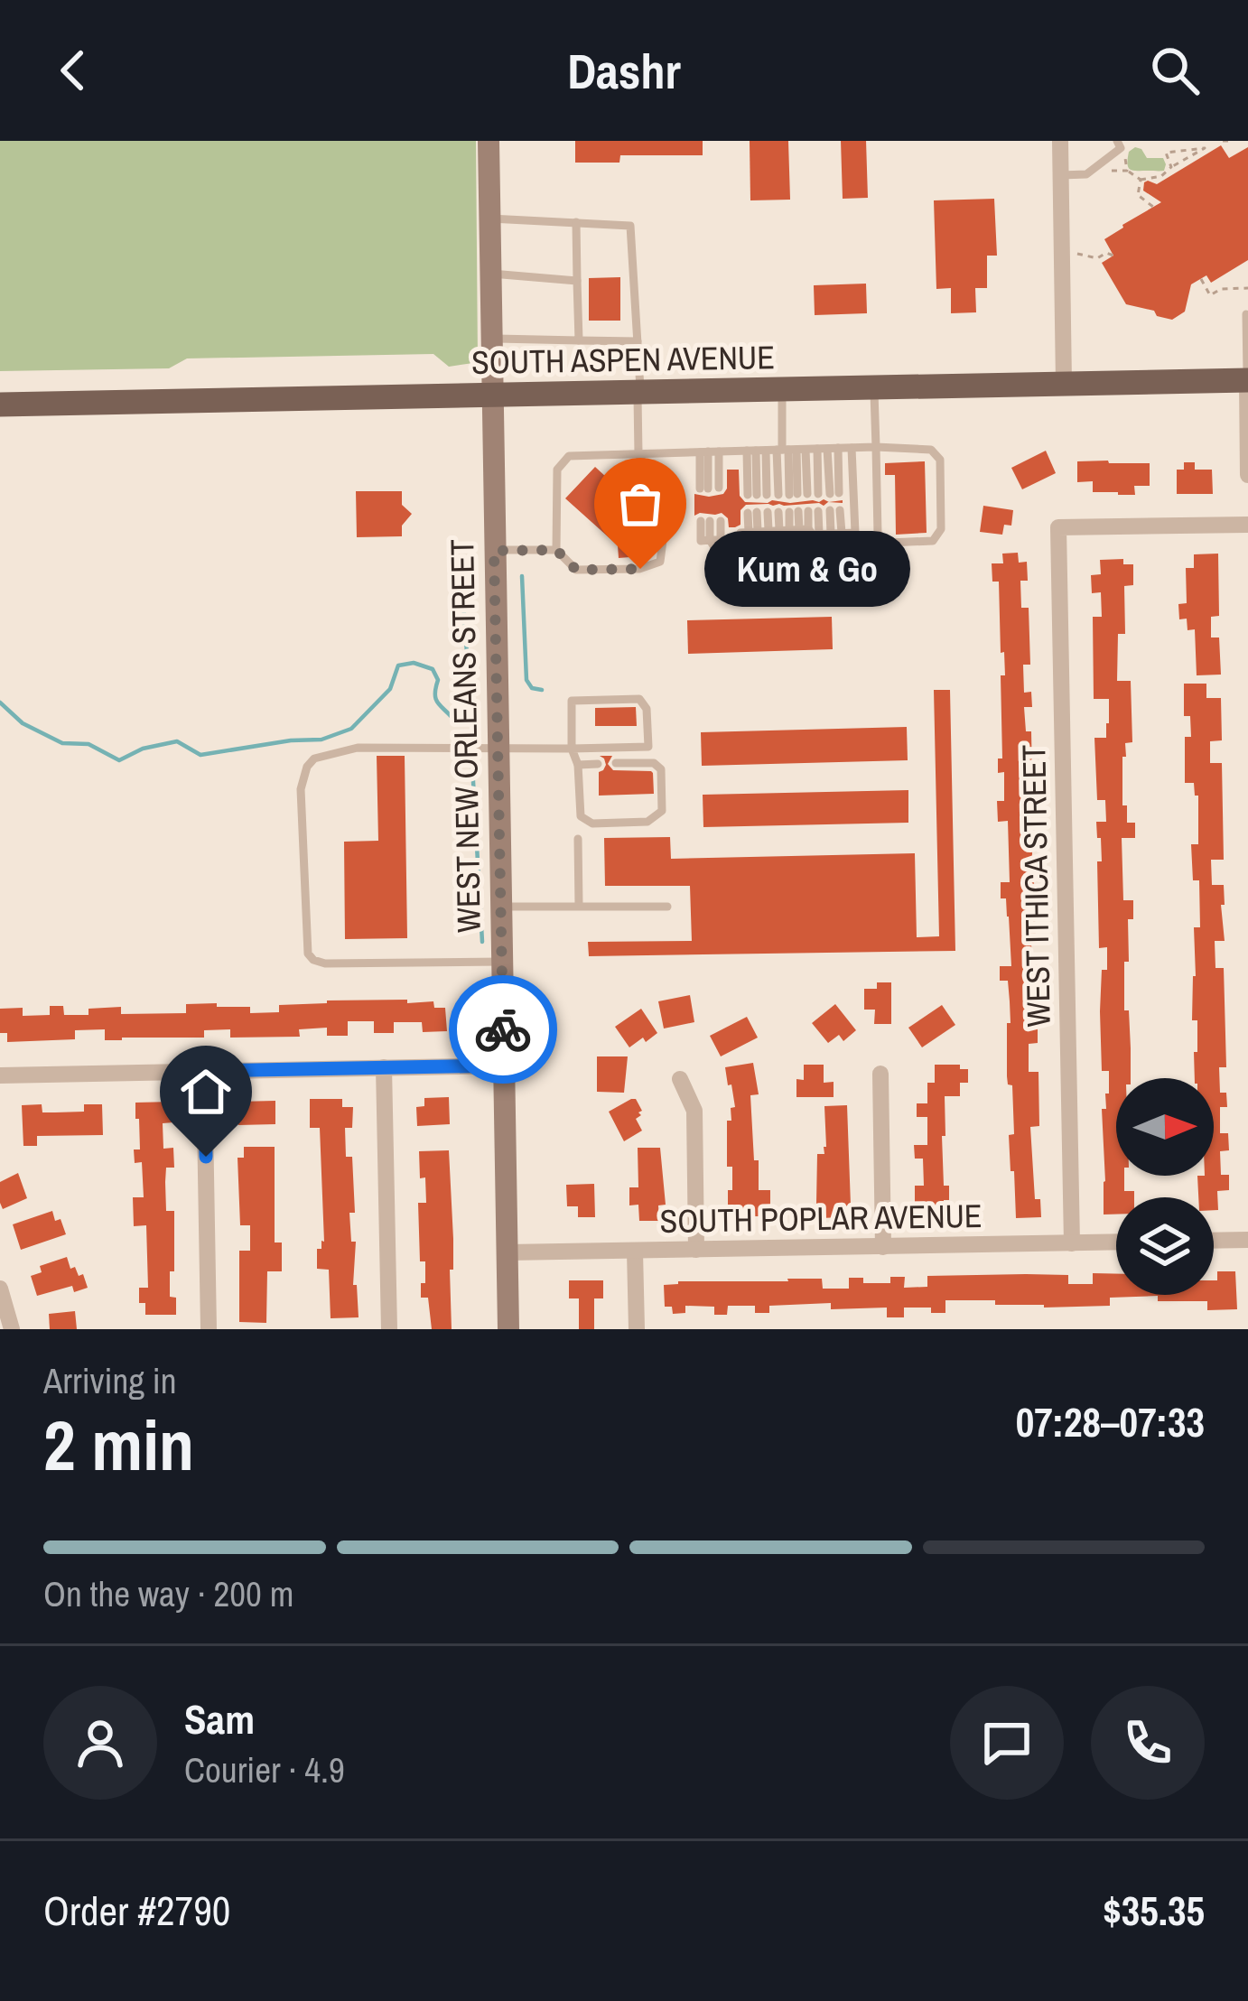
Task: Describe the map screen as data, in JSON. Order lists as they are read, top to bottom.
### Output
{
  "streets": {
    "main road": ["SOUTH ASPEN AVENUE", "WEST NEW ORLEANS STREET"],
    "street": ["WEST ITHICA STREET", "SOUTH POPLAR AVENUE"]
  },
  "crossings": [
    ["SOUTH ASPEN AVENUE", "WEST NEW ORLEANS STREET"],
    ["WEST NEW ORLEANS STREET", "SOUTH POPLAR AVENUE"],
    ["WEST ITHICA STREET", "SOUTH POPLAR AVENUE"]
  ],
  "places": ["Kum & Go"],
  "north": "right",
  "page": {
    "header": "Dashr",
    "bubble": "Kum & Go",
    "heading": ["2 min", "Arriving in", "07:28–07:33"],
    "panel": [
      "Sam",
      "Courier · 4.9",
      "Order #2790",
      "$35.35"
    ],
    "bar": "On the way · 200 m"
  }
}
